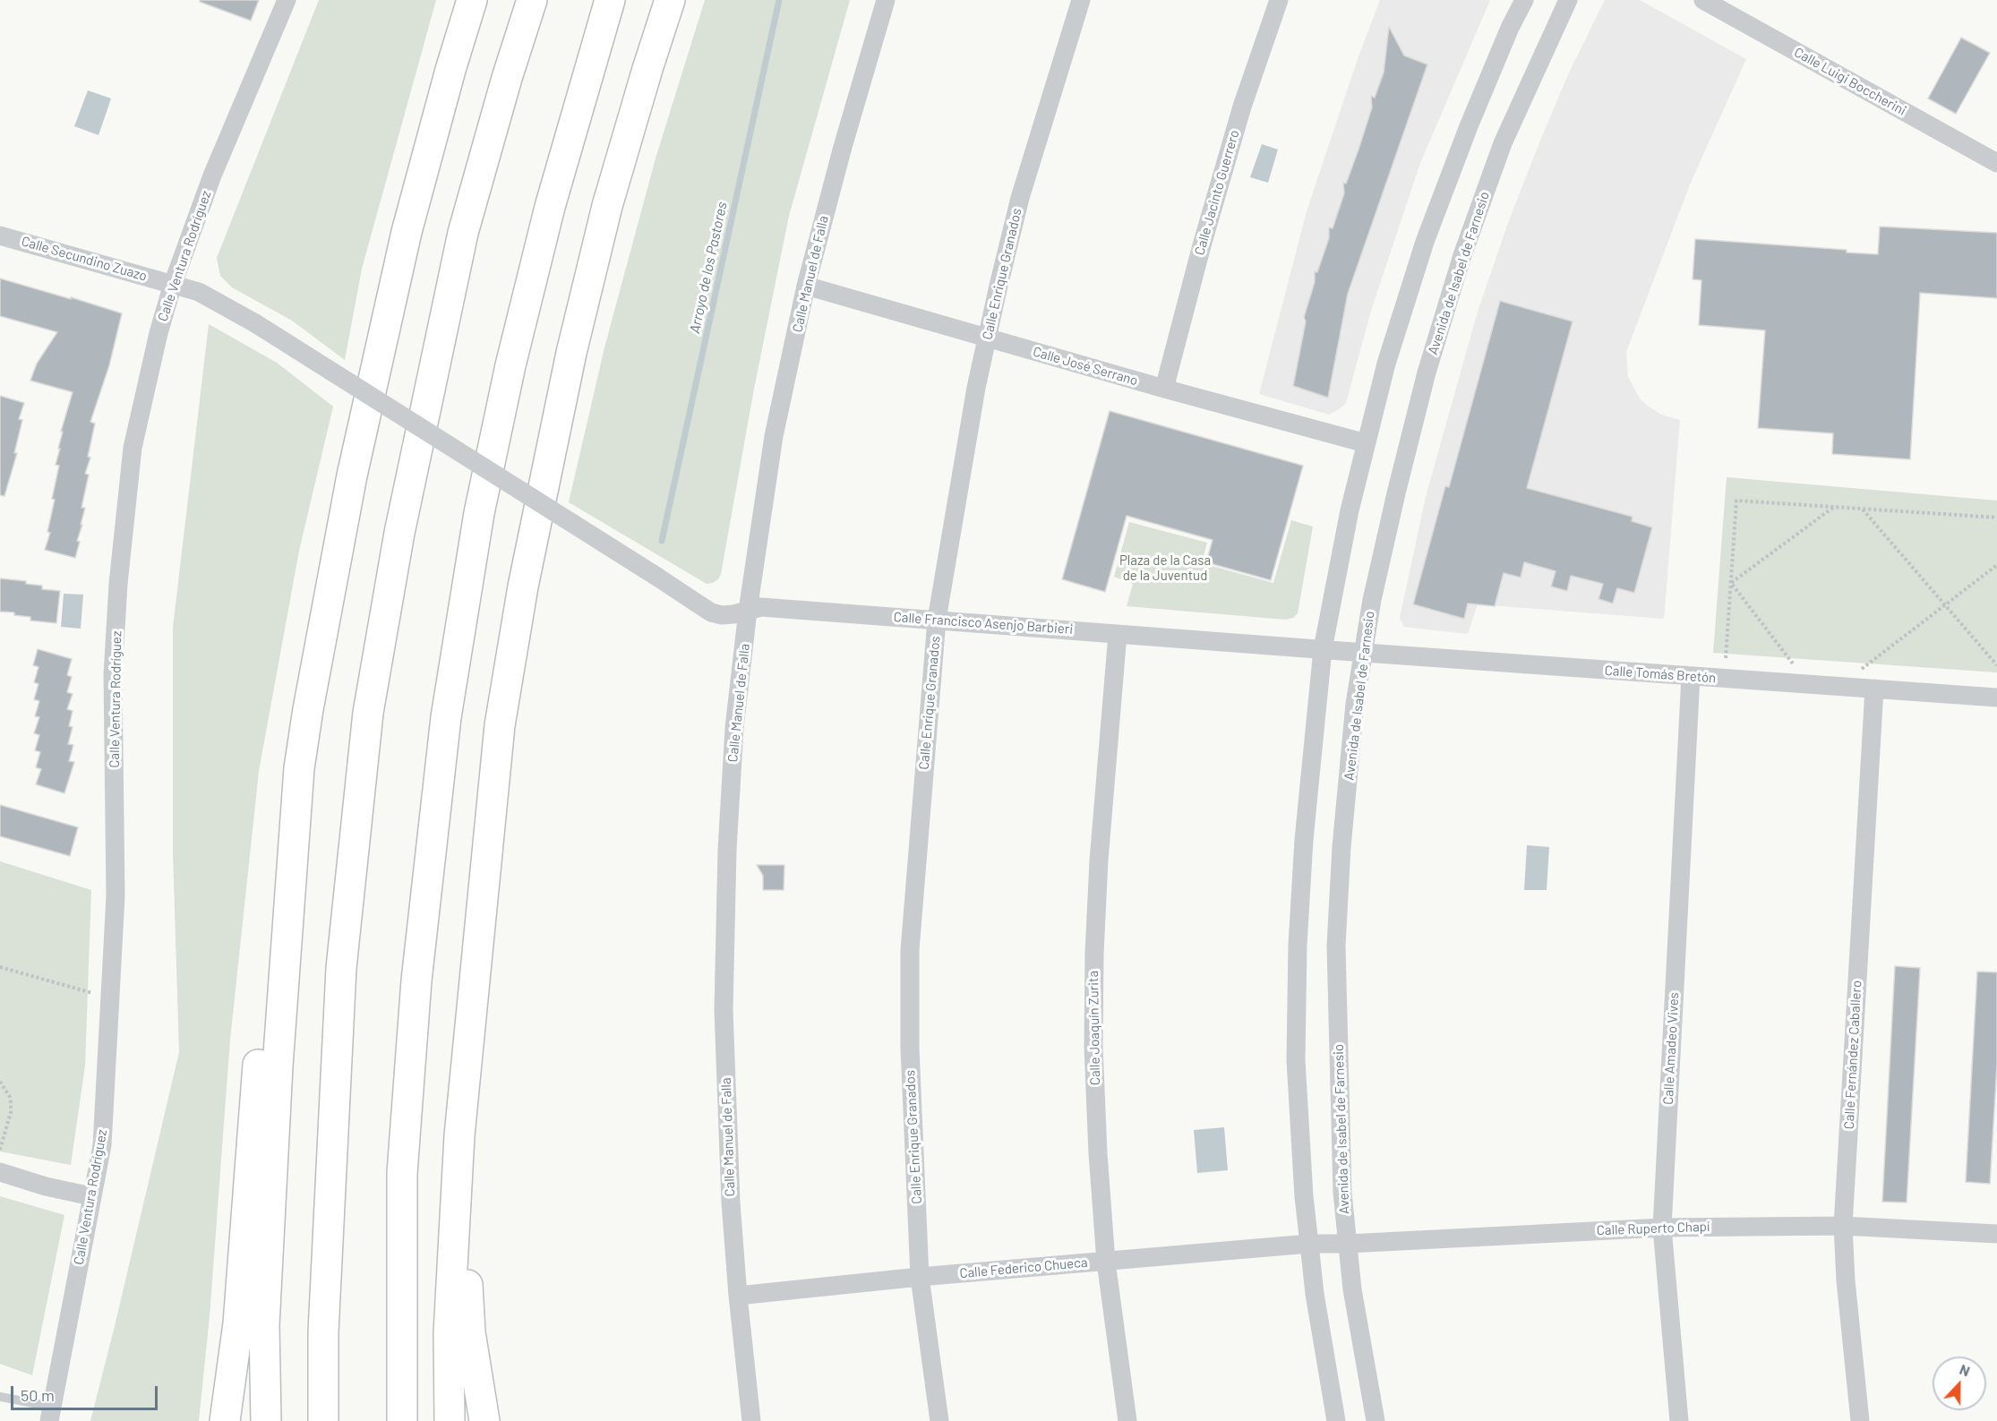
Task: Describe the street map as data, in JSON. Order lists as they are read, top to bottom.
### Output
{
  "streets": {
    "street": [
      "Calle Luigi Boccherini",
      "Calle Jacinto Guerrero",
      "Calle Ventura Rodríguez",
      "Calle Secundino Zuazo",
      "Avenida de Isabel de Farnesio",
      "Calle Manuel de Falla",
      "Calle Enrique Granados",
      "Calle José Serrano",
      "Calle Francisco Asenjo Barbieri",
      "Calle Tomás Bretón",
      "Calle Joaquín Zurita",
      "Calle Amadeo Vives",
      "Calle Fernández Caballero",
      "Calle Ruperto Chapí",
      "Calle Federico Chueca"
    ]
  },
  "crossings": [
    ["Calle Jacinto Guerrero", "Calle José Serrano"],
    ["Calle Ventura Rodríguez", "Calle Secundino Zuazo"],
    ["Calle Secundino Zuazo", "Calle Francisco Asenjo Barbieri"],
    ["Avenida de Isabel de Farnesio", "Calle Tomás Bretón"],
    ["Avenida de Isabel de Farnesio", "Calle Ruperto Chapí"],
    ["Calle Manuel de Falla", "Calle José Serrano"],
    ["Calle Manuel de Falla", "Calle Francisco Asenjo Barbieri"],
    ["Calle Manuel de Falla", "Calle Federico Chueca"],
    ["Calle Enrique Granados", "Calle José Serrano"],
    ["Calle Enrique Granados", "Calle Francisco Asenjo Barbieri"],
    ["Calle Enrique Granados", "Calle Federico Chueca"],
    ["Calle Francisco Asenjo Barbieri", "Calle Tomás Bretón"],
    ["Calle Francisco Asenjo Barbieri", "Calle Joaquín Zurita"],
    ["Calle Tomás Bretón", "Calle Amadeo Vives"],
    ["Calle Tomás Bretón", "Calle Fernández Caballero"],
    ["Calle Joaquín Zurita", "Calle Federico Chueca"],
    ["Calle Amadeo Vives", "Calle Ruperto Chapí"],
    ["Calle Fernández Caballero", "Calle Ruperto Chapí"],
    ["Calle Ruperto Chapí", "Calle Federico Chueca"]
  ],
  "water": ["Arroyo de los Pastores"],
  "parks": ["Plaza de la Casa de la Juventud"],
  "scale_bar": "50 m",
  "north": "top"
}
